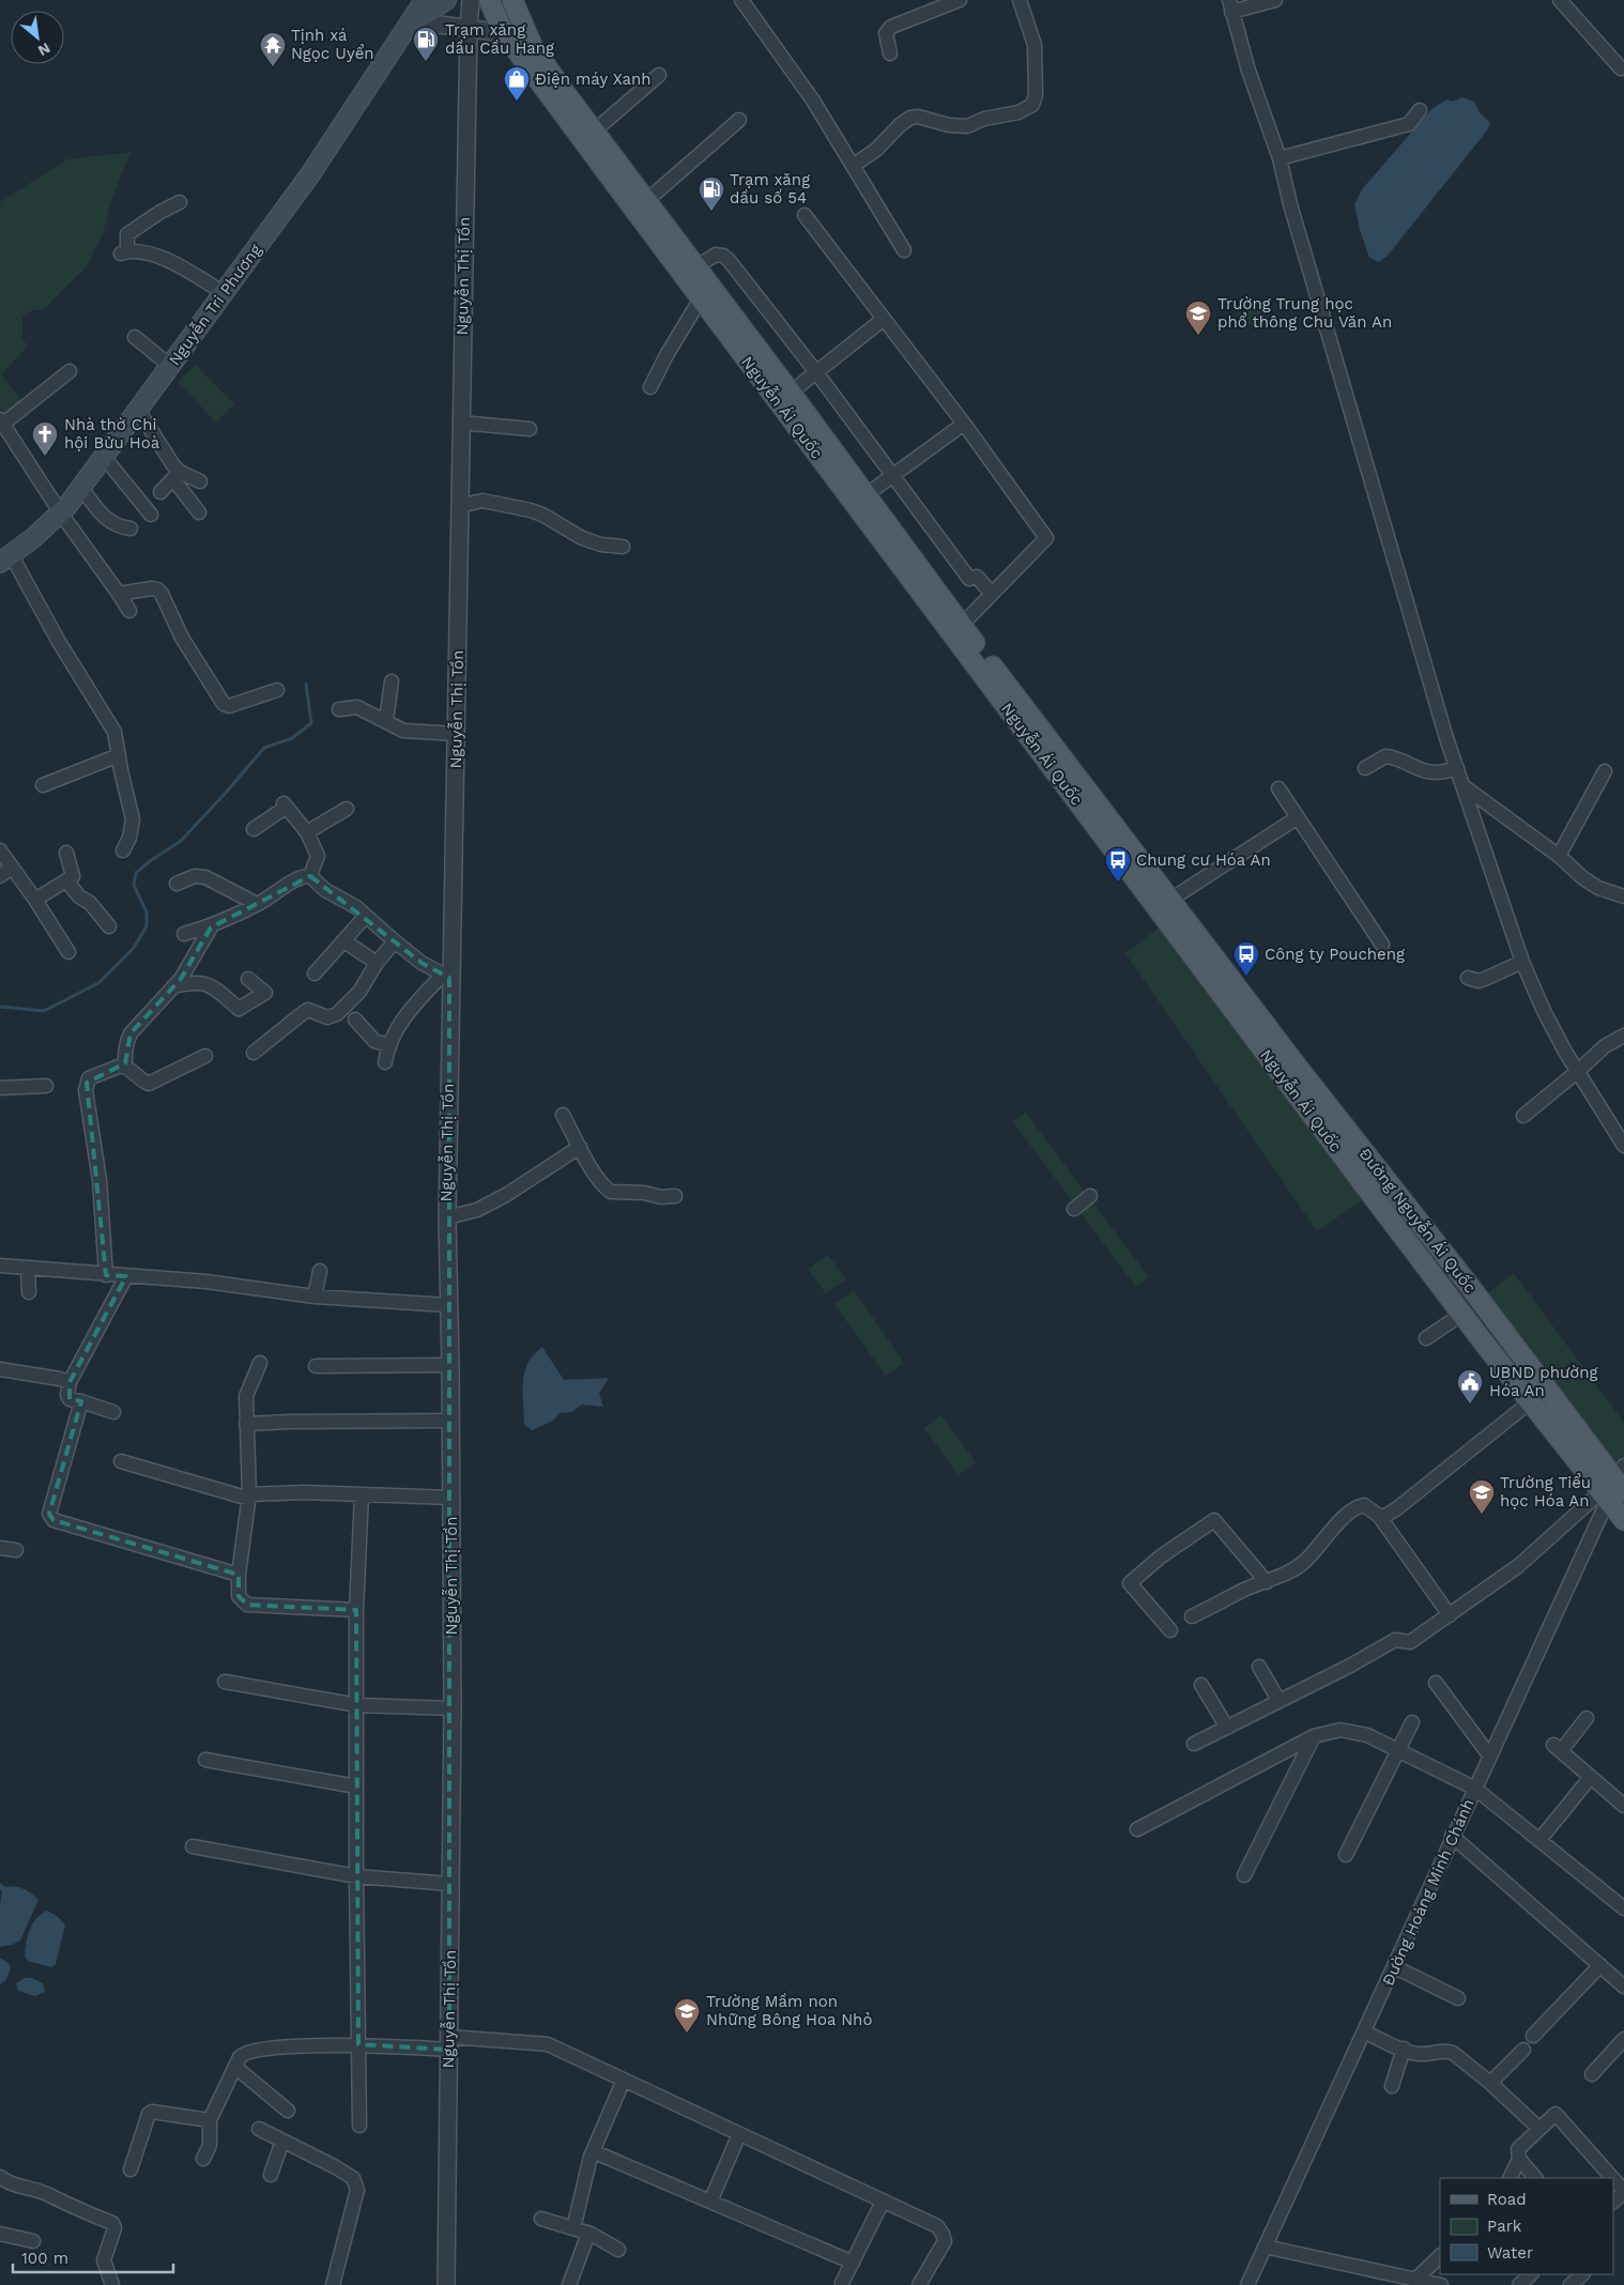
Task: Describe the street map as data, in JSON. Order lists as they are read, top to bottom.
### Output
{
  "streets": {
    "main road": ["Nguyễn Tri Phương", "Nguyễn Ái Quốc", "Đường Nguyễn Ái Quốc"],
    "street": ["Nguyễn Thị Tồn", "Đường Hoàng Minh Chánh"]
  },
  "crossings": [
    ["Nguyễn Ái Quốc", "Đường Nguyễn Ái Quốc"],
    ["Nguyễn Ái Quốc", "Đường Hoàng Minh Chánh"],
    ["Đường Nguyễn Ái Quốc", "Đường Hoàng Minh Chánh"]
  ],
  "places": {
    "fuel station": ["Trạm xăng dầu Cầu Hang", "Trạm xăng dầu số 54"],
    "temple": ["Tịnh xá Ngọc Uyển"],
    "shop": ["Điện máy Xanh"],
    "school or university": ["Trường Trung học phổ thông Chu Văn An", "Trường Tiểu học Hóa An", "Trường Mầm non Những Bông Hoa Nhỏ"],
    "church": ["Nhà thờ Chi hội Bửu Hoà"],
    "bus stop": ["Chung cư Hóa An", "Công ty Poucheng"],
    "public building": ["UBND phường Hóa An"]
  },
  "legend": ["Road", "Park", "Water"],
  "scale_bar": "100 m",
  "north": "bottom right"
}
